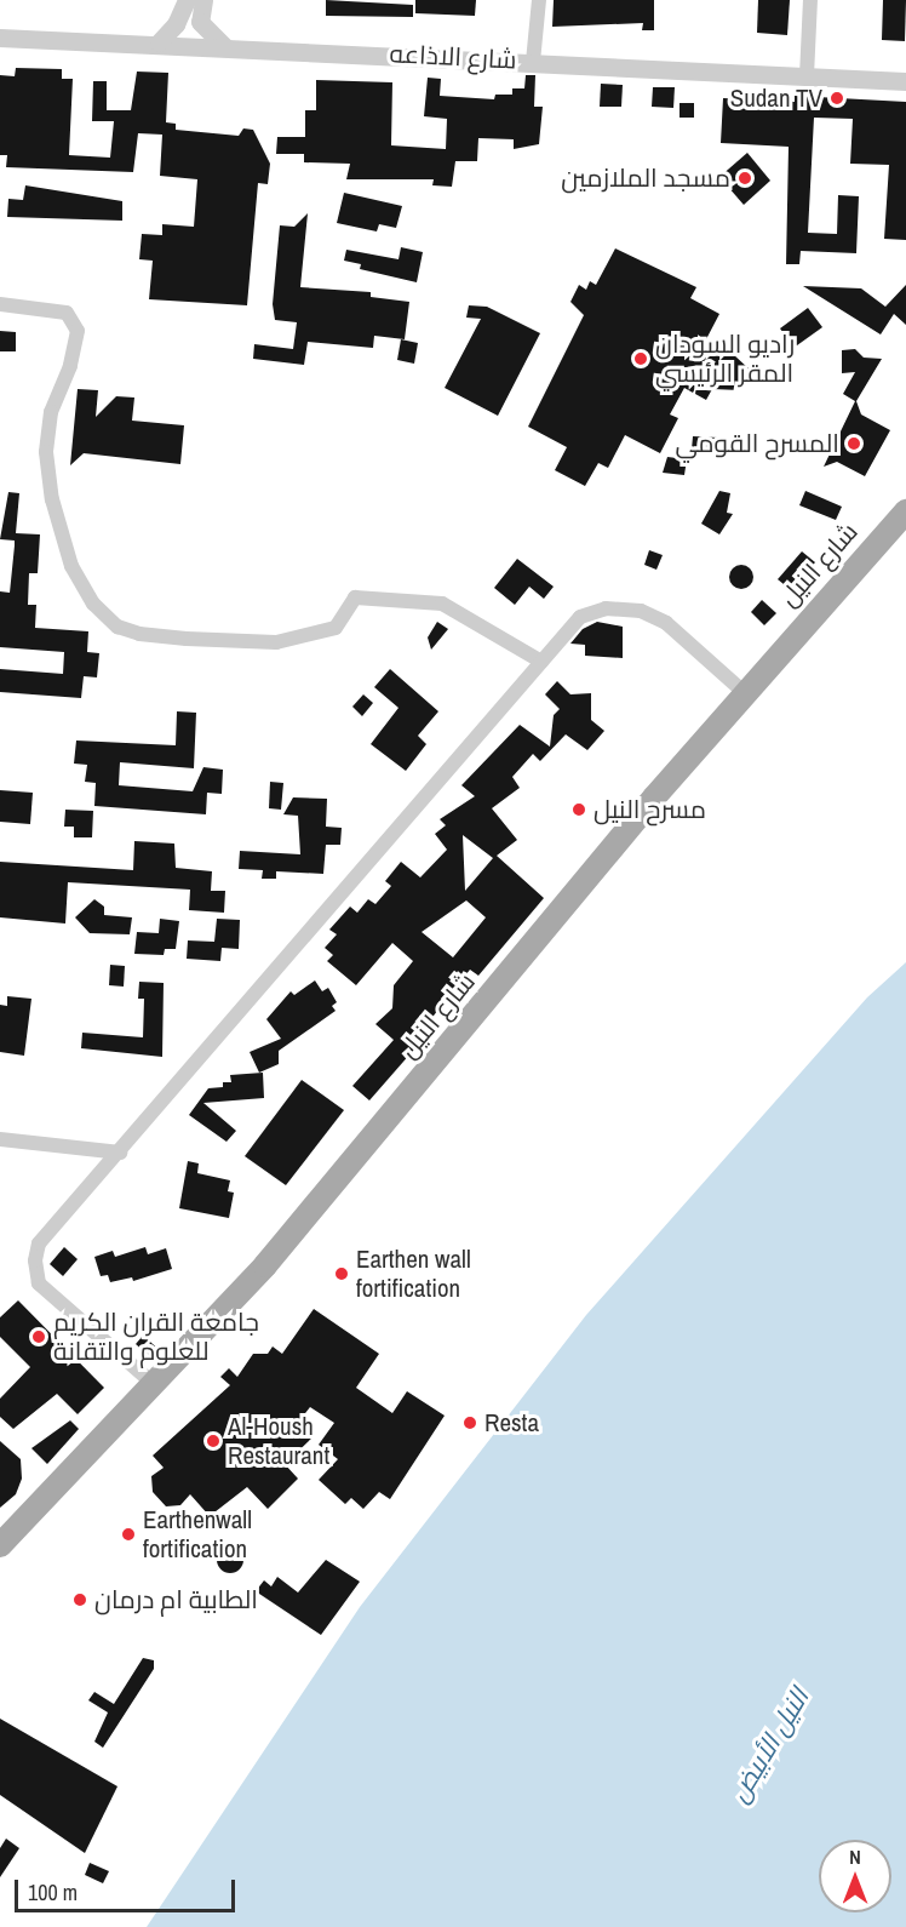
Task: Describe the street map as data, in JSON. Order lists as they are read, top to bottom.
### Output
{
  "streets": {
    "main road": ["شارع النيل"],
    "street": ["شارع الاذاعه"]
  },
  "water": ["النيل الأبيض"],
  "places": [
    "Sudan TV",
    "مسجد الملازمين",
    "راديو السودان المقر الرئيسي",
    "المسرح القومي",
    "مسرح النيل",
    "Earthen wall fortification",
    "جامعة القران الكريم للعلوم والتقانة",
    "Resta",
    "Al-Housh Restaurant",
    "Earthenwall fortification",
    "الطابية ام درمان"
  ],
  "scale_bar": "100 m",
  "north": "top"
}
